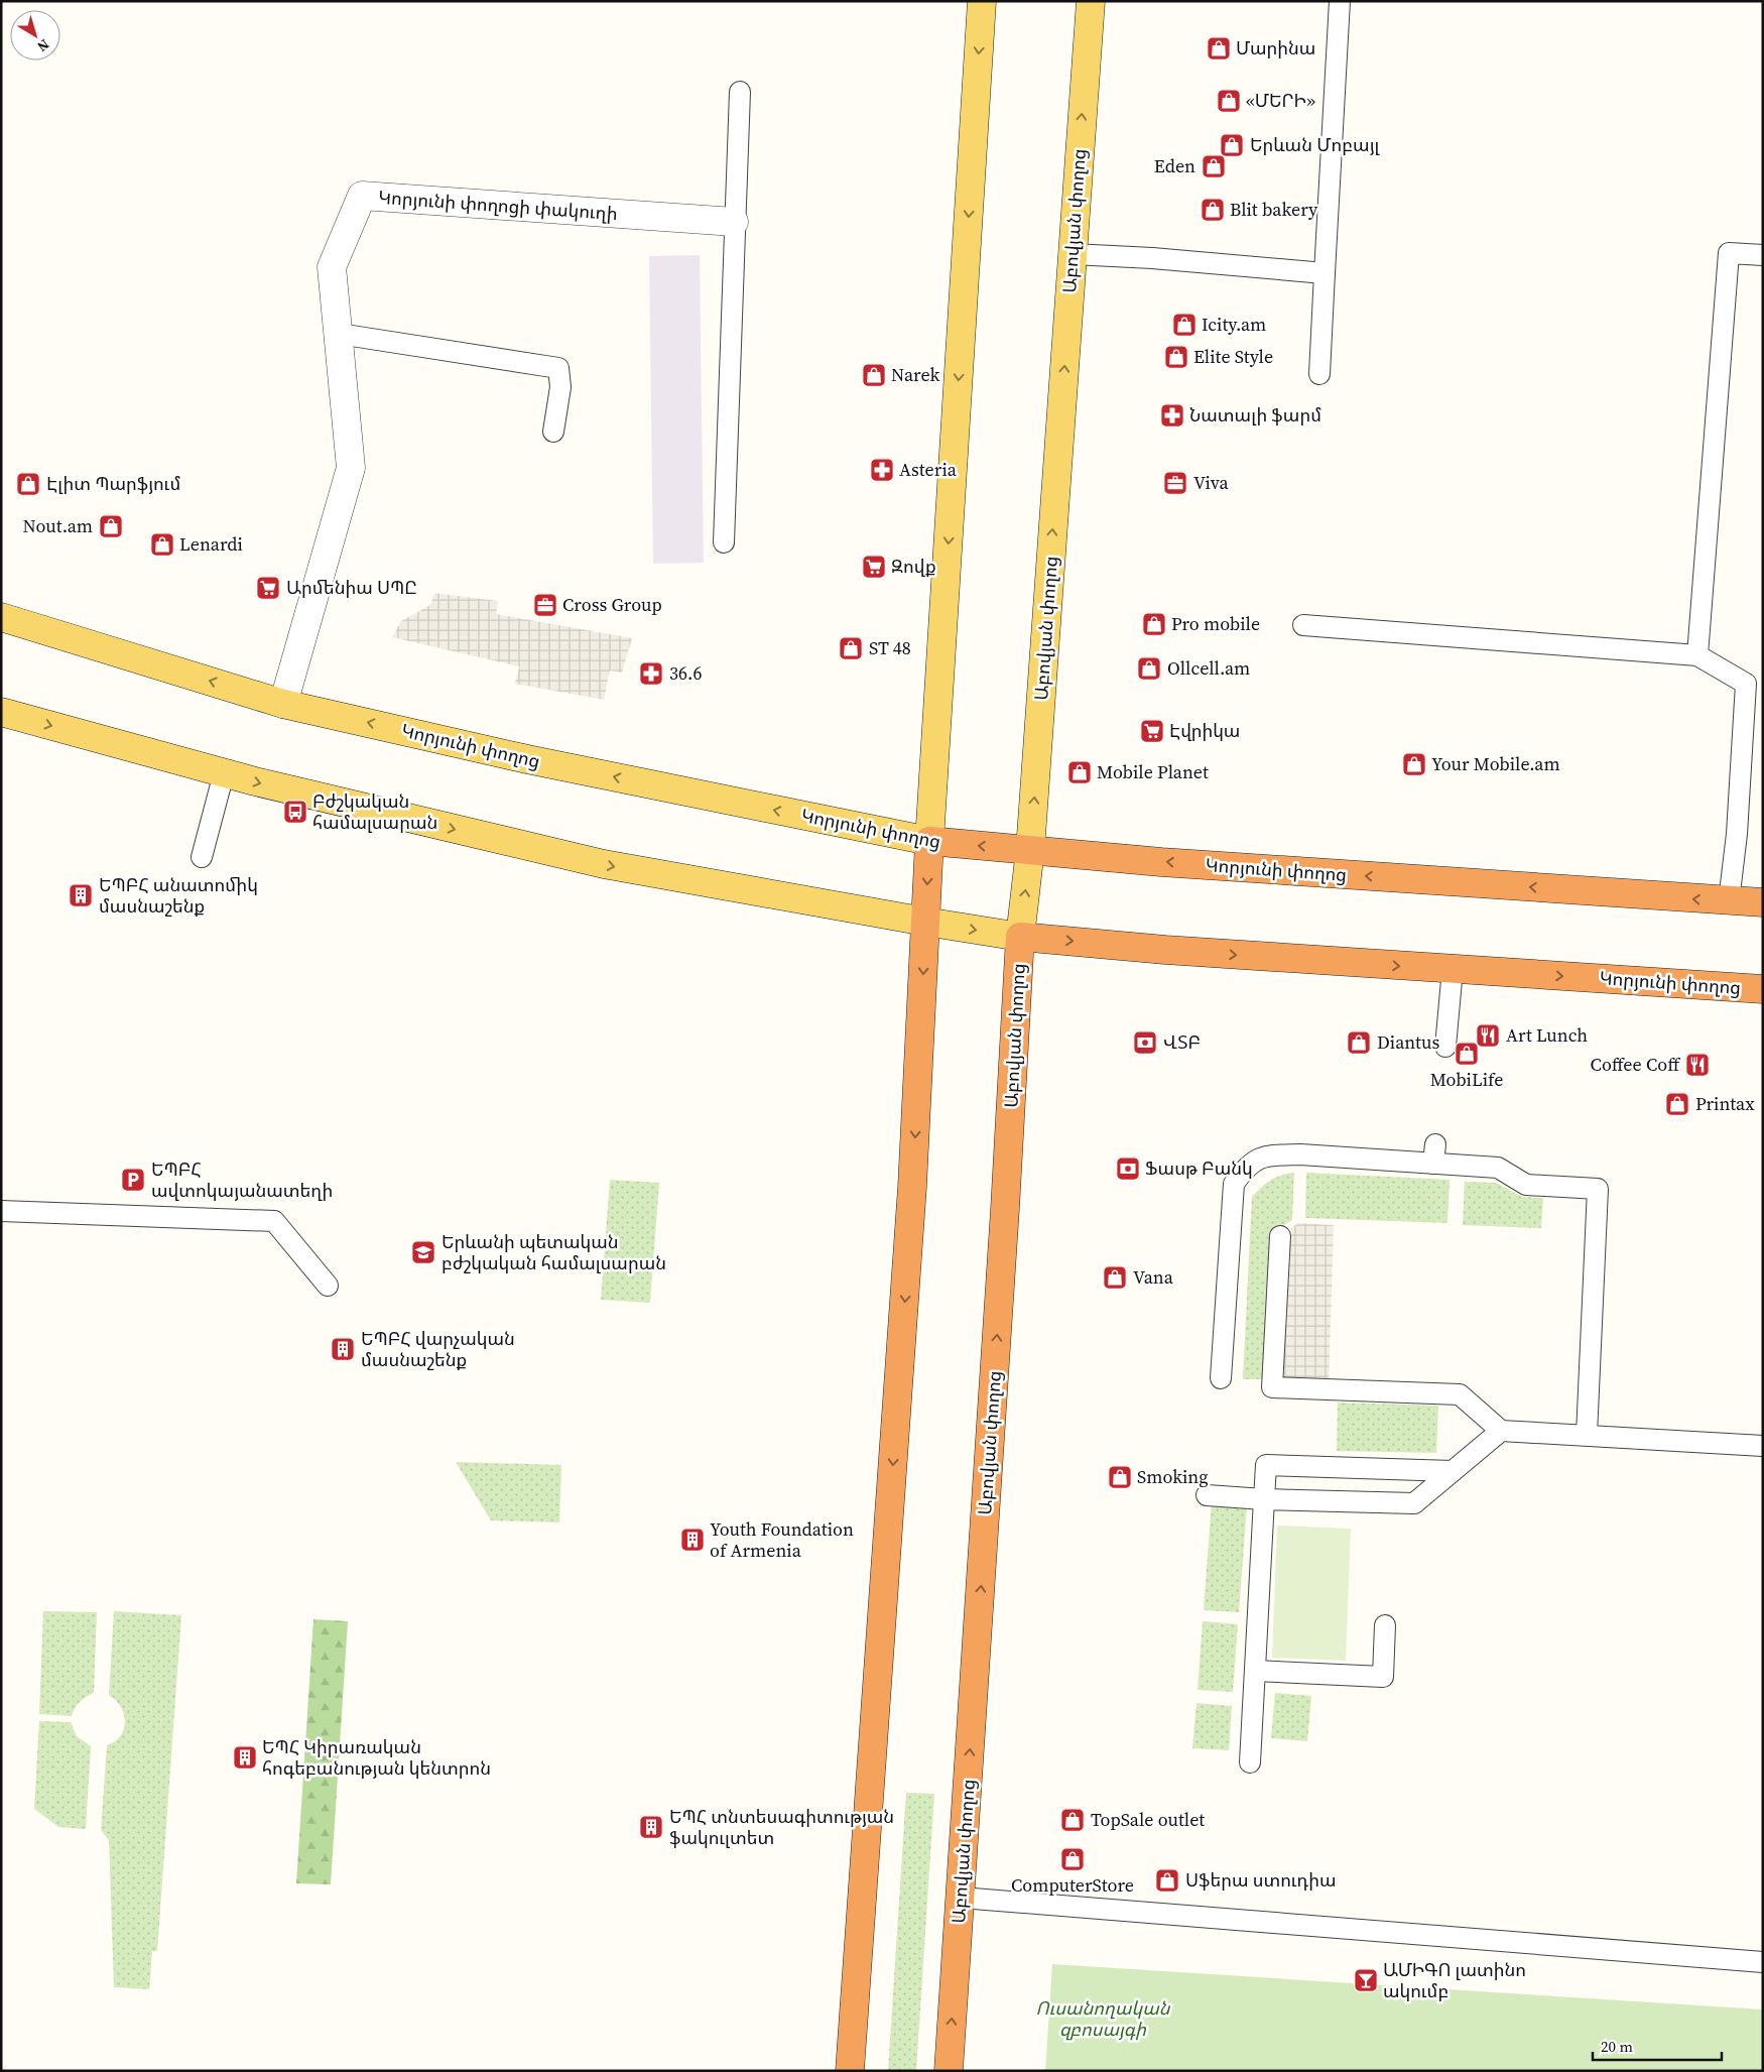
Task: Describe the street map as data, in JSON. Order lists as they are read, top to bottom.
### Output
{
  "streets": {
    "highway": ["Աբովյան փողոց", "Կորյունի փողոց"],
    "street": ["Կորյունի փողոցի փակուղի"]
  },
  "crossings": [
    ["Կորյունի փողոցի փակուղի", "Կորյունի փողոց"],
    ["Աբովյան փողոց", "Կորյունի փողոց"]
  ],
  "parks": ["Ուսանողական զբոսայգի"],
  "places": {
    "shop": [
      "Մարինա",
      "«ՄԵՐԻ»",
      "Երևան Մոբայլ",
      "Eden",
      "Blit bakery",
      "Icity.am",
      "Elite Style",
      "Narek",
      "Էլիտ Պարֆյում",
      "Nout.am",
      "Lenardi",
      "Pro mobile",
      "ST 48",
      "Ollcell.am",
      "Your Mobile.am",
      "Mobile Planet",
      "Diantus",
      "MobiLife",
      "Printax",
      "Vana",
      "Smoking",
      "TopSale outlet",
      "ComputerStore",
      "Սֆերա ստուդիա"
    ],
    "pharmacy": ["Նատալի ֆարմ", "Asteria", "36.6"],
    "office": ["Viva", "Cross Group"],
    "supermarket": ["Զովք", "Արմենիա ՍՊԸ", "Էվրիկա"],
    "bus stop": ["Բժշկական համալսարան"],
    "building": [
      "ԵՊԲՀ անատոմիկ մասնաշենք",
      "ԵՊԲՀ վարչական մասնաշենք",
      "Youth Foundation of Armenia",
      "ԵՊՀ Կիրառական հոգեբանության կենտրոն",
      "ԵՊՀ տնտեսագիտության ֆակուլտետ"
    ],
    "restaurant": ["Art Lunch", "Coffee Coff"],
    "bank": ["ՎՏԲ", "Ֆասթ Բանկ"],
    "parking": ["ԵՊԲՀ ավտոկայանատեղի"],
    "school or university": ["Երևանի պետական բժշկական համալսարան"],
    "bar": ["ԱՄԻԳՈ լատինո ակումբ"]
  },
  "scale_bar": "20 m",
  "north": "bottom right"
}
